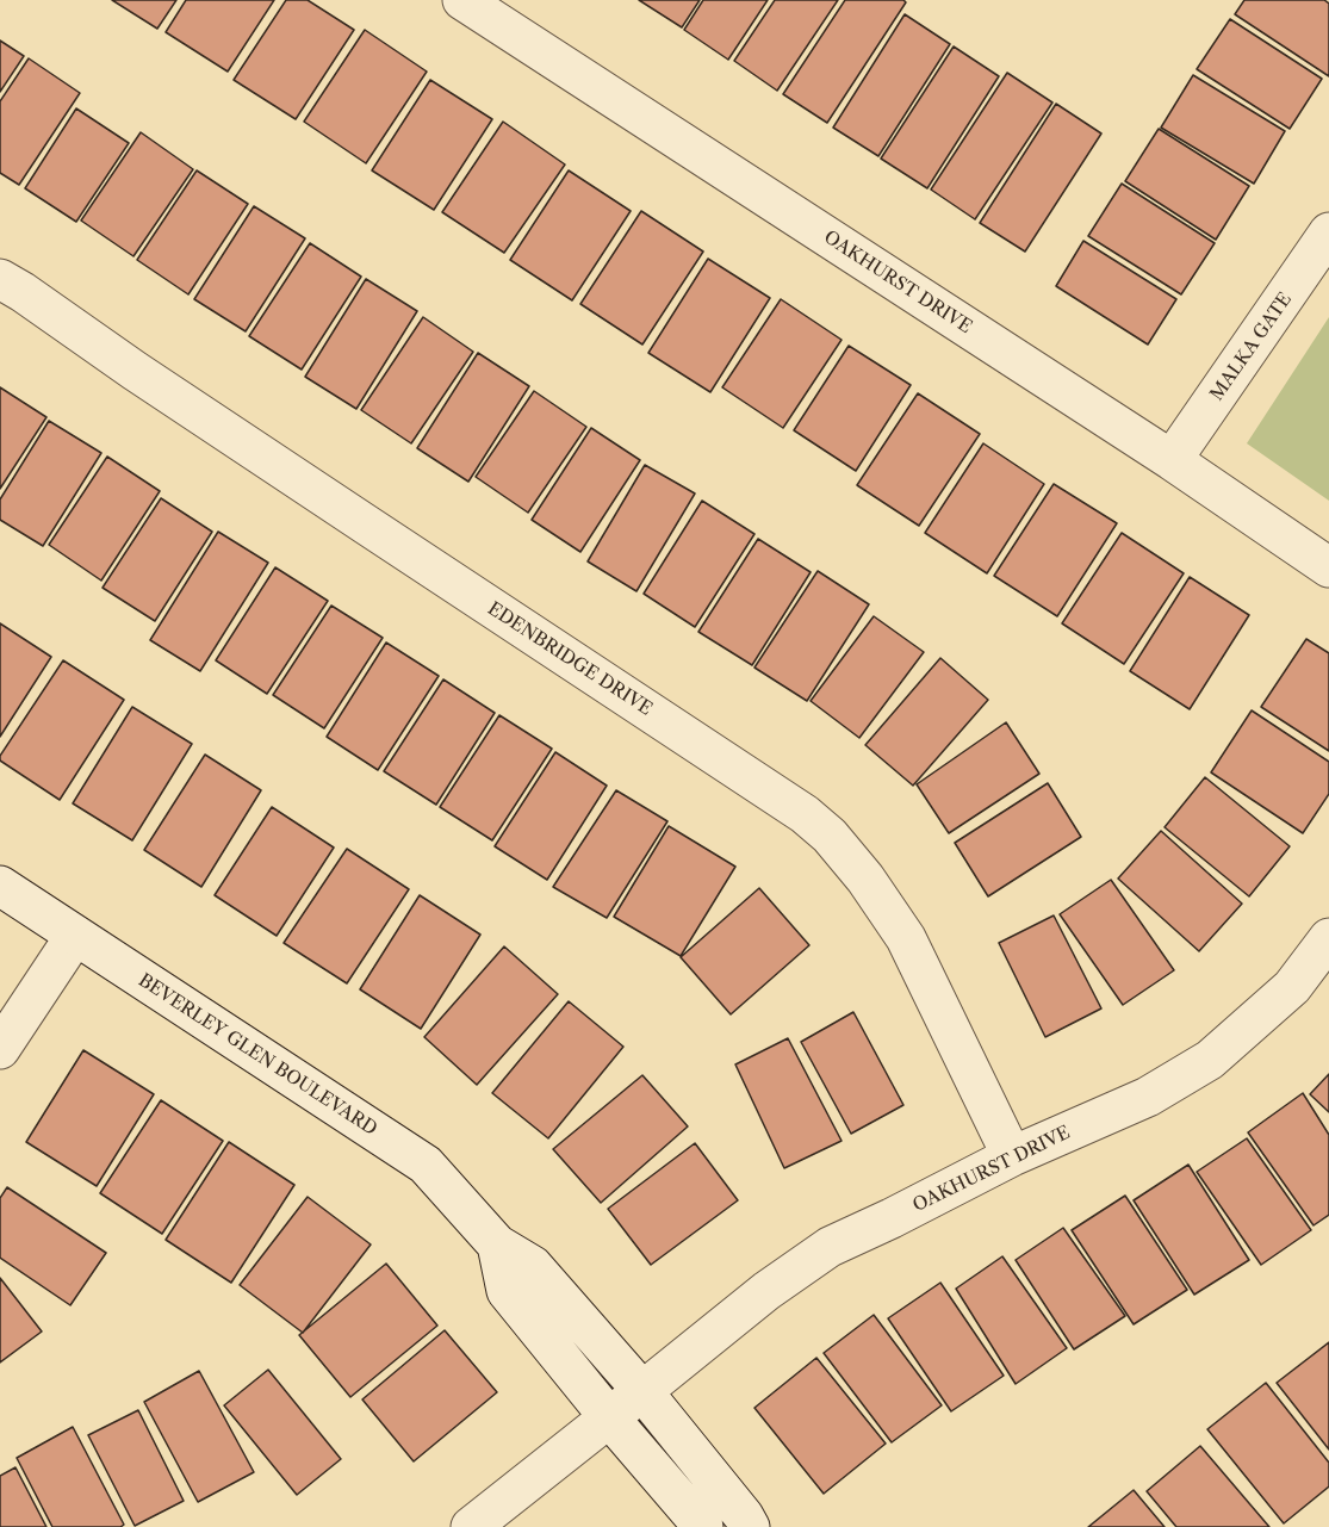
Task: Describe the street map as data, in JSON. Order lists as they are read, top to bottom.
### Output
{
  "streets": {
    "street": [
      "OAKHURST DRIVE",
      "MALKA GATE",
      "EDENBRIDGE DRIVE",
      "BEVERLEY GLEN BOULEVARD"
    ]
  },
  "crossings": [
    ["OAKHURST DRIVE", "MALKA GATE"],
    ["OAKHURST DRIVE", "EDENBRIDGE DRIVE"],
    ["OAKHURST DRIVE", "BEVERLEY GLEN BOULEVARD"]
  ]
}
